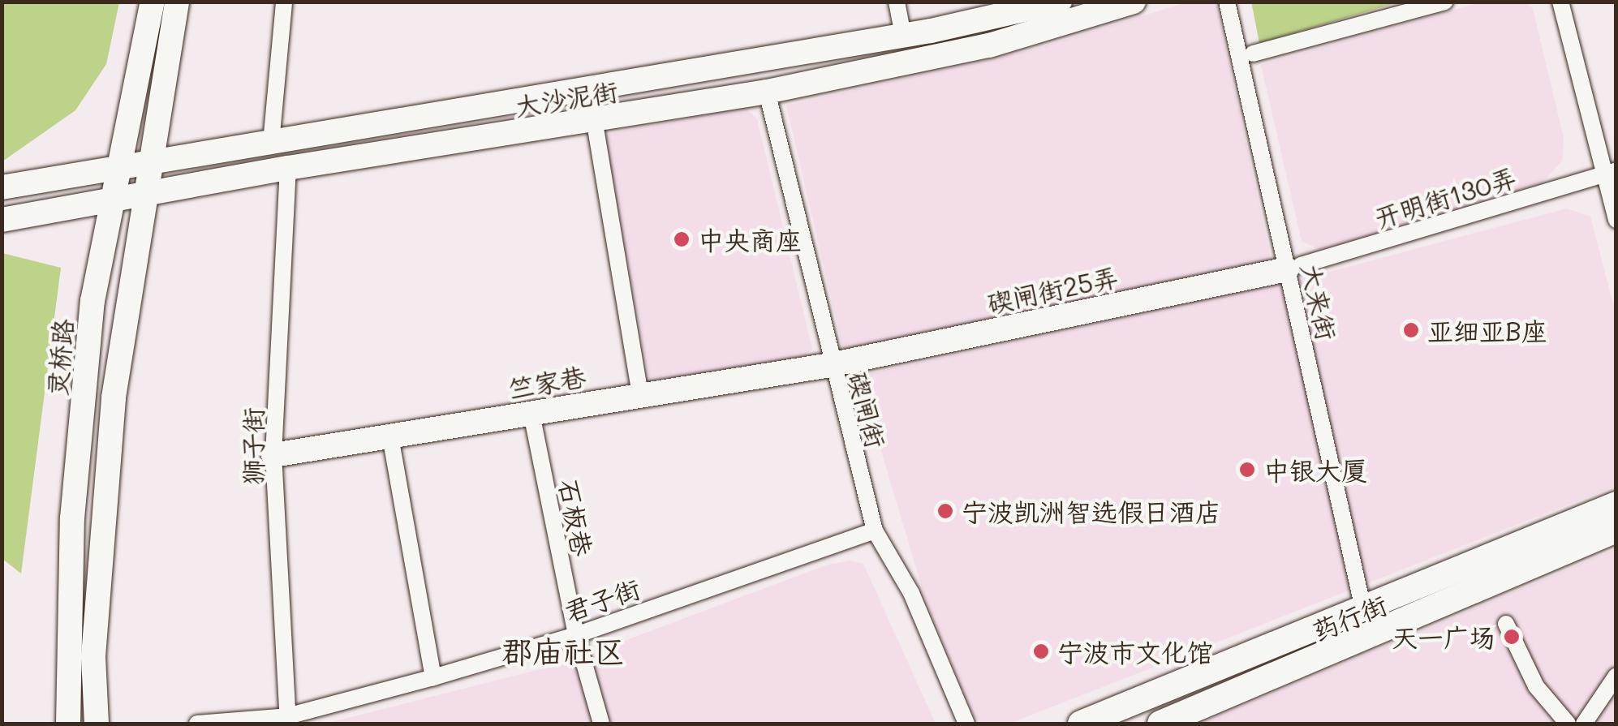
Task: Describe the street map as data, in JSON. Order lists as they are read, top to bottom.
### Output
{
  "streets": {
    "main road": [
      "大沙泥街",
      "碶闸街25弄",
      "灵桥路",
      "竺家巷",
      "药行街"
    ],
    "street": [
      "开明街130弄",
      "大来街",
      "碶闸街",
      "狮子街",
      "石板巷",
      "君子街"
    ]
  },
  "crossings": [
    ["大沙泥街", "灵桥路"],
    ["大沙泥街", "碶闸街"],
    ["大沙泥街", "狮子街"],
    ["开明街130弄", "碶闸街25弄"],
    ["开明街130弄", "大来街"],
    ["碶闸街25弄", "大来街"],
    ["碶闸街25弄", "竺家巷"],
    ["碶闸街25弄", "碶闸街"],
    ["大来街", "药行街"],
    ["竺家巷", "碶闸街"],
    ["竺家巷", "狮子街"],
    ["竺家巷", "石板巷"],
    ["碶闸街", "君子街"],
    ["狮子街", "君子街"],
    ["石板巷", "君子街"]
  ],
  "districts": ["郡庙社区"],
  "places": [
    "中央商座",
    "亚细亚B座",
    "中银大厦",
    "宁波凯洲智选假日酒店",
    "天一广场",
    "宁波市文化馆"
  ]
}
